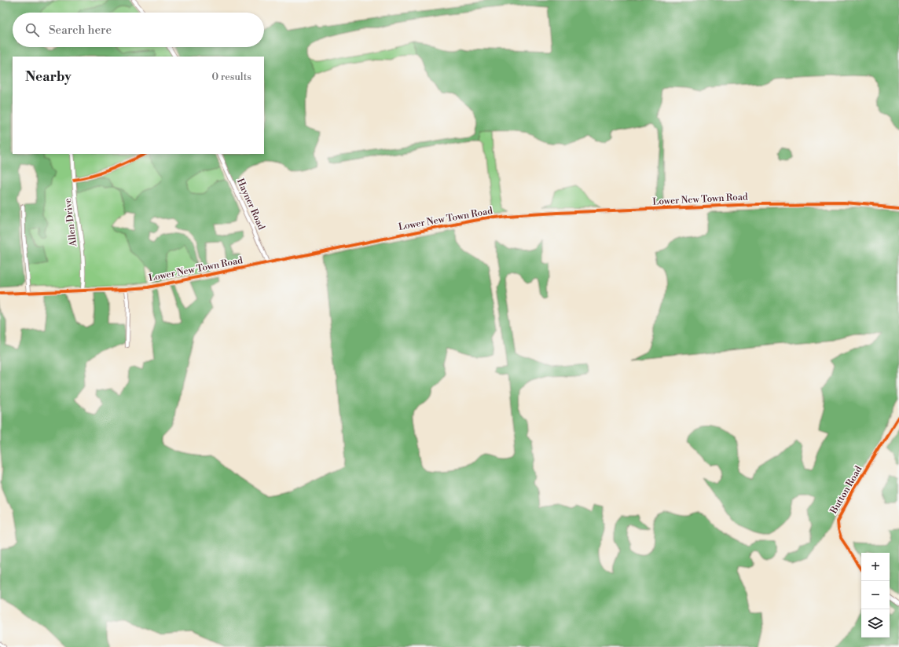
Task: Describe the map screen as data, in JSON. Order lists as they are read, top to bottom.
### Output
{
  "streets": {
    "street": [
      "Lower New Town Road",
      "Hayner Road",
      "Allen Drive",
      "Button Road"
    ]
  },
  "crossings": [
    ["Lower New Town Road", "Hayner Road"],
    ["Lower New Town Road", "Allen Drive"]
  ],
  "page": {
    "search": "Search here",
    "heading": ["Nearby", "0 results"],
    "map_buttons": ["+", "−"]
  }
}
